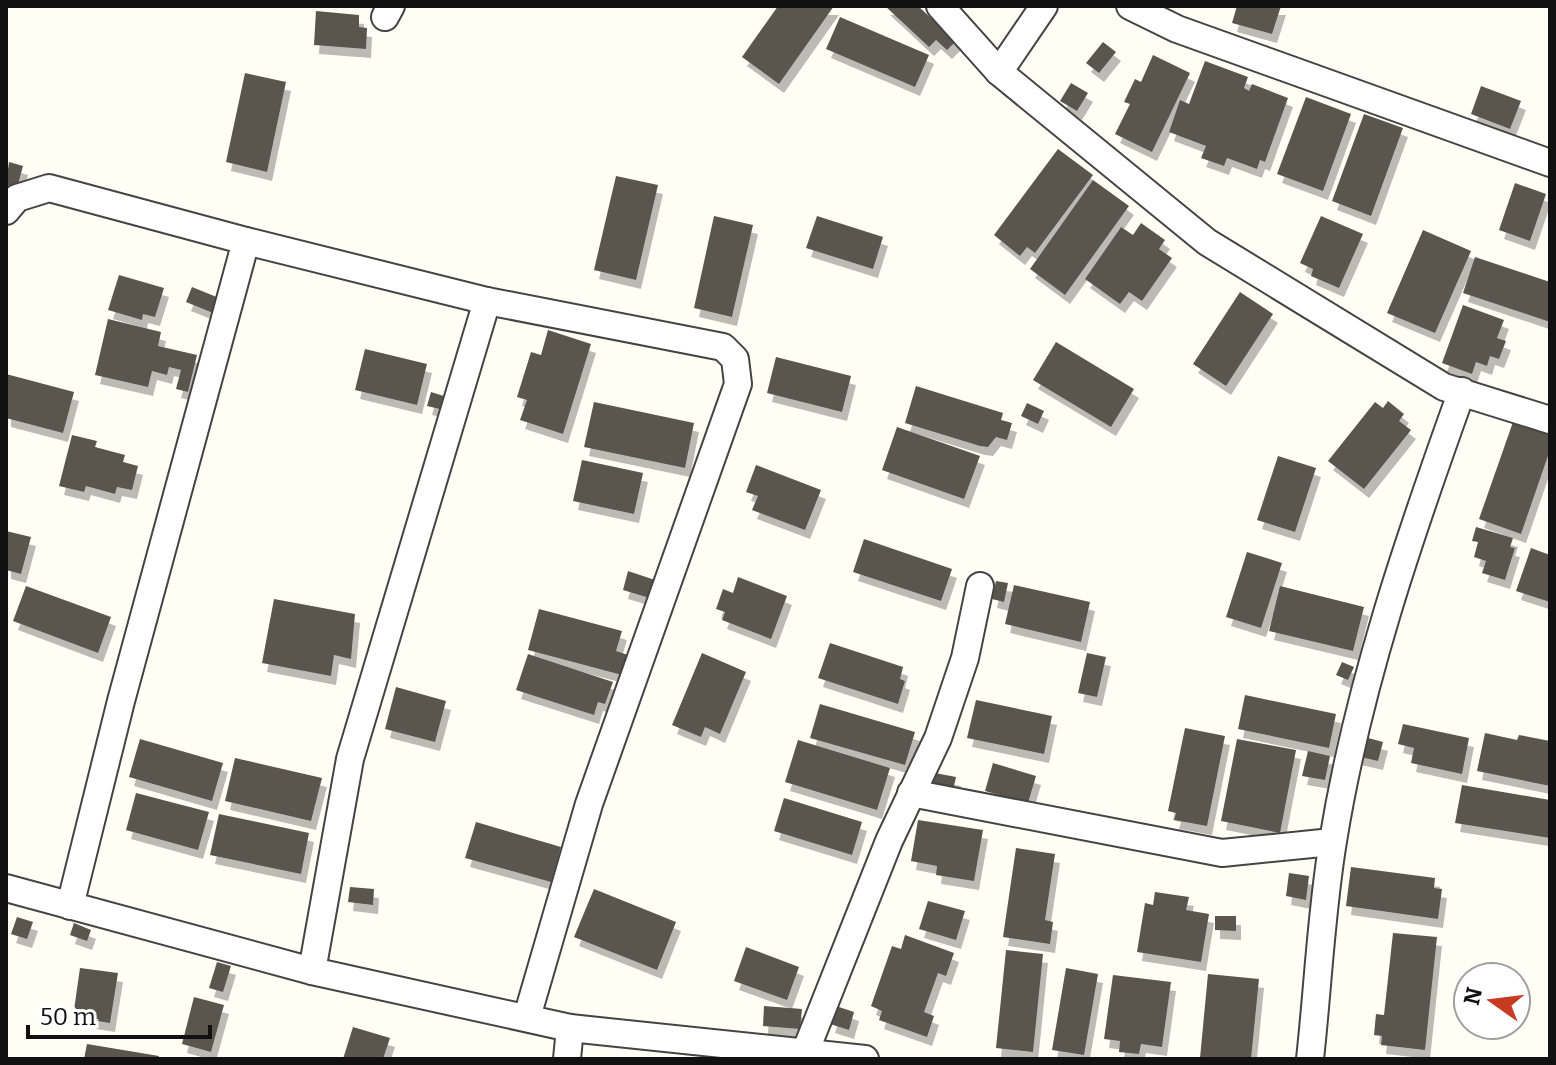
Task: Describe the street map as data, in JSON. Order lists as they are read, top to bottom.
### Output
{
  "scale_bar": "50 m",
  "north": "left"
}
